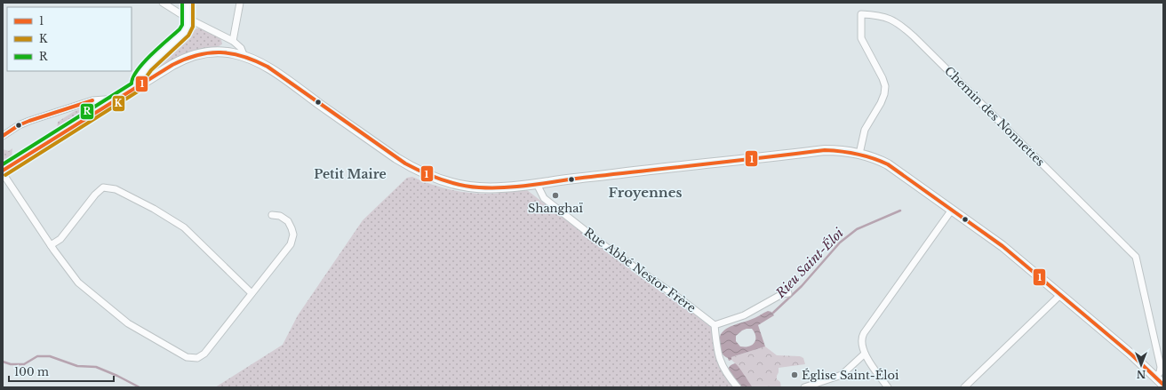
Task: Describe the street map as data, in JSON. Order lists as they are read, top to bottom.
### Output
{
  "streets": {
    "street": ["Chemin des Nonnettes", "Rue Abbé Nestor Frère"]
  },
  "districts": ["Petit Maire", "Froyennes"],
  "water": ["Rieu Saint-Éloi"],
  "places": ["Shanghaï", "Église Saint-Éloi"],
  "lines": ["transit line K", "transit line R", "transit line 1"],
  "legend": ["1", "K", "R"],
  "scale_bar": "100 m",
  "north": "bottom"
}
